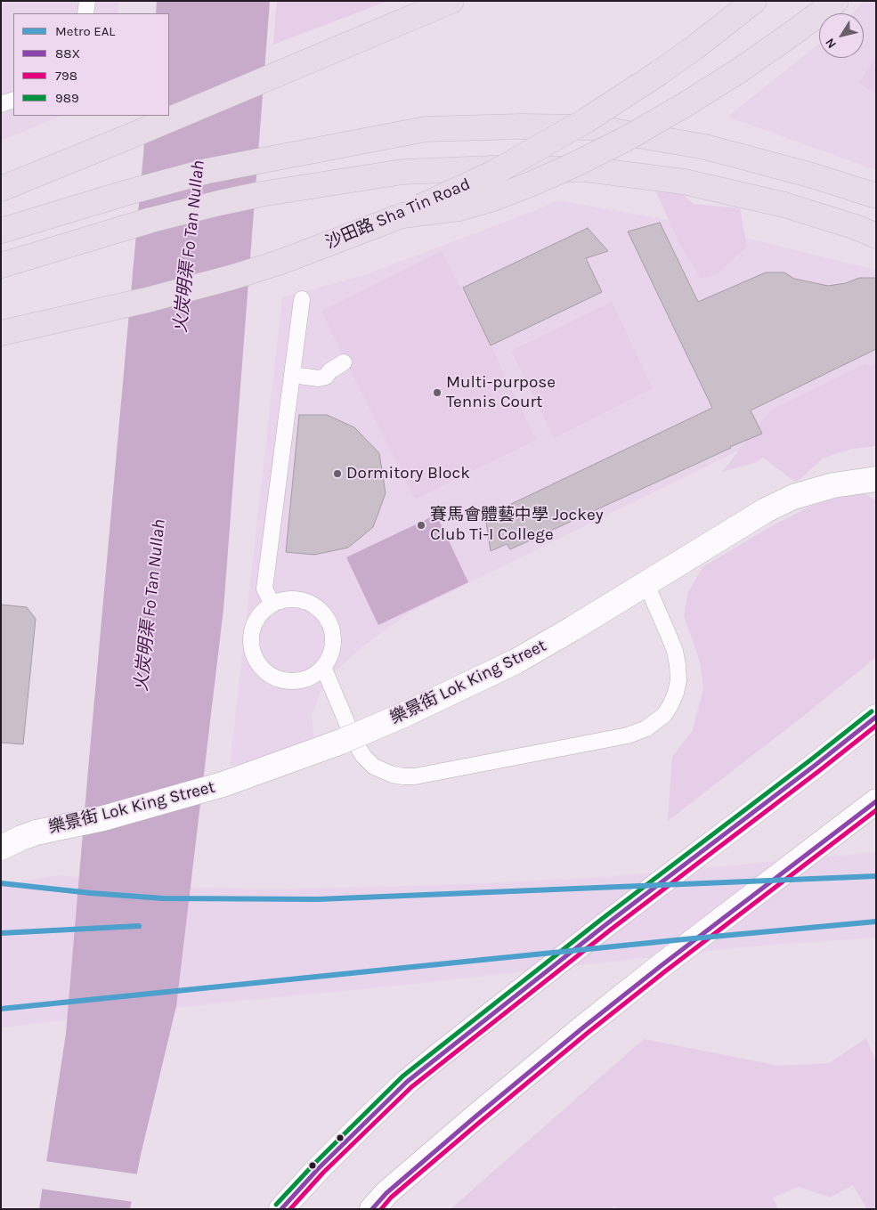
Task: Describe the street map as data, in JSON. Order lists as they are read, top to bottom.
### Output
{
  "streets": {
    "highway": ["沙田路 Sha Tin Road"],
    "main road": ["樂景街 Lok King Street"]
  },
  "water": ["火炭明渠 Fo Tan Nullah"],
  "places": ["Multi-purpose Tennis Court", "Dormitory Block", "賽馬會體藝中學 Jockey Club Ti-I College"],
  "lines": [
    "transit line 989",
    "transit line 88X",
    "transit line 798",
    "metro line EAL"
  ],
  "legend": [
    "Metro EAL",
    "88X",
    "798",
    "989"
  ],
  "north": "bottom left"
}
